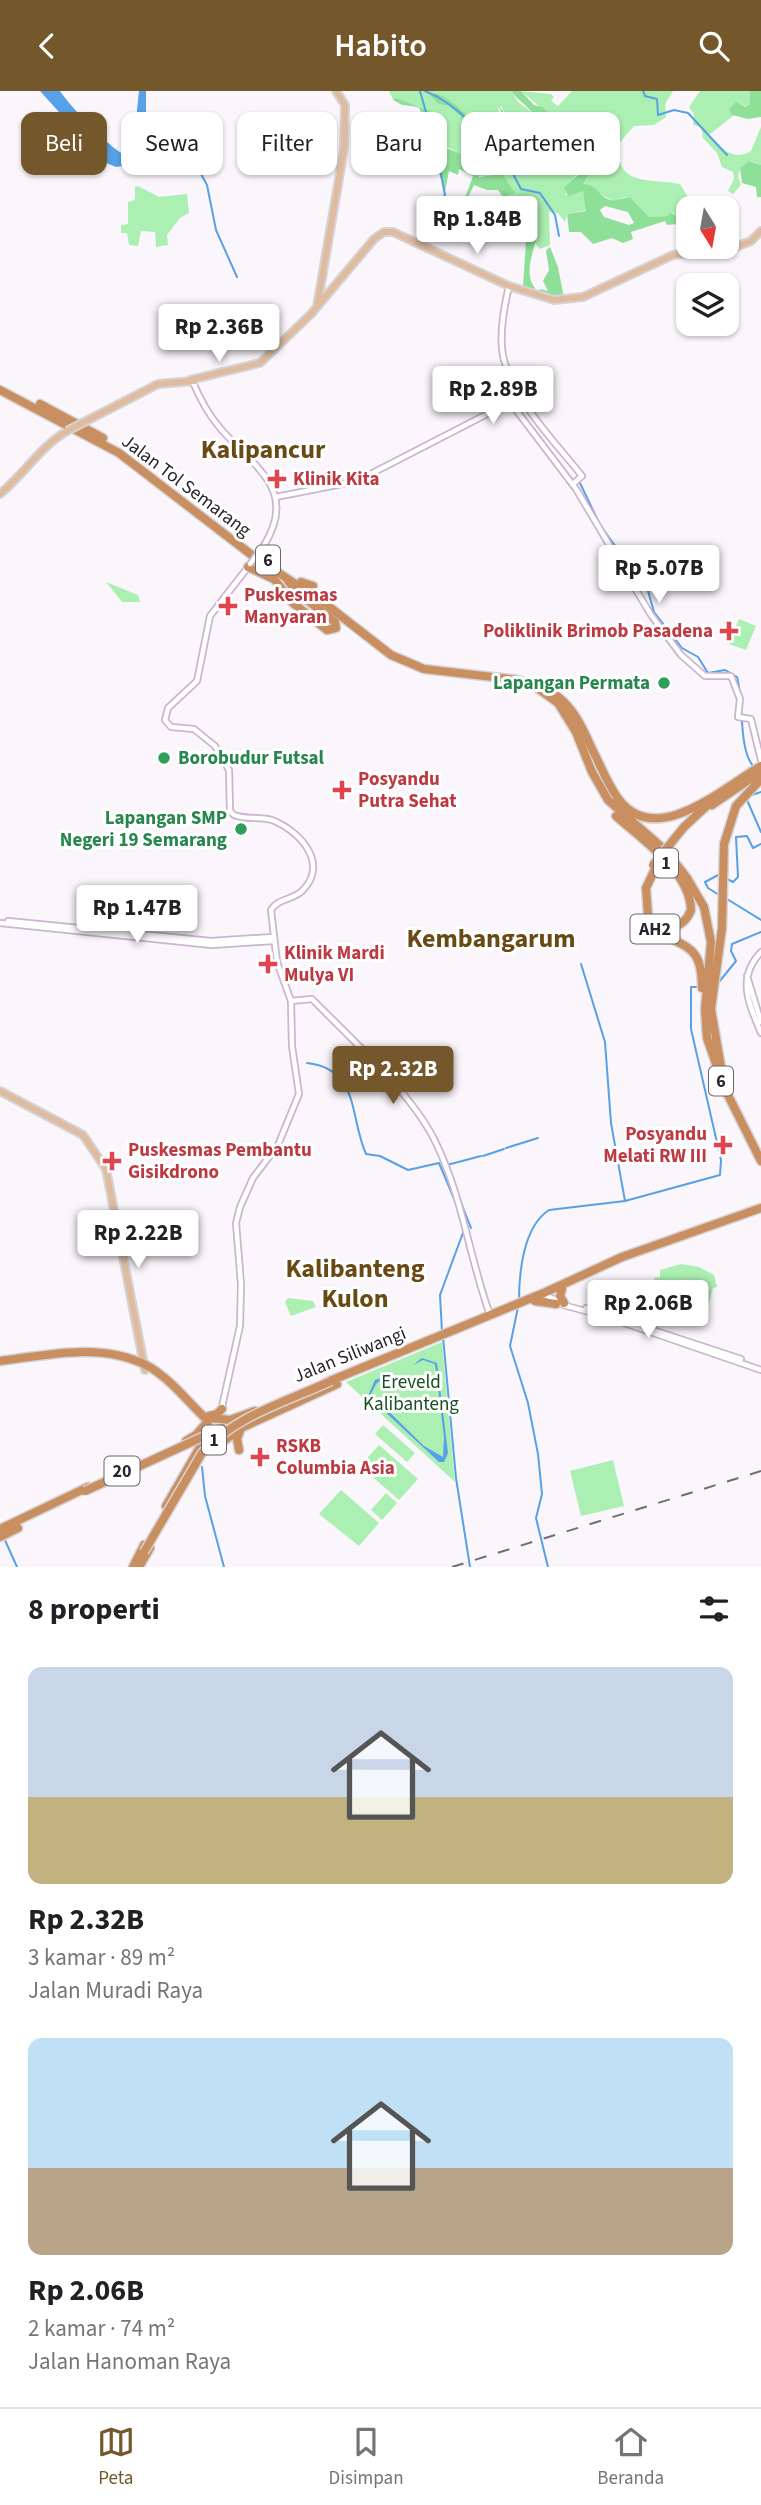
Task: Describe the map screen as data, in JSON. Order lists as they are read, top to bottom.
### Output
{
  "streets": {
    "highway": [
      "Jalan Tol Semarang",
      "6",
      "1",
      "AH2",
      "Jalan Siliwangi",
      "20"
    ]
  },
  "crossings": [
    ["Jalan Tol Semarang", "1"],
    ["Jalan Tol Semarang", "AH2"],
    ["6", "AH2"],
    ["1", "AH2"],
    ["1", "Jalan Siliwangi"],
    ["1", "20"],
    ["Jalan Siliwangi", "20"]
  ],
  "districts": ["Kalipancur", "Kembangarum", "Kalibanteng Kulon"],
  "parks": ["Ereveld Kalibanteng"],
  "places": {
    "health": [
      "Klinik Kita",
      "Puskesmas Manyaran",
      "Poliklinik Brimob Pasadena",
      "Posyandu Putra Sehat",
      "Klinik Mardi Mulya VI",
      "Posyandu Melati RW III",
      "Puskesmas Pembantu Gisikdrono",
      "RSKB Columbia Asia"
    ],
    "other": ["Lapangan Permata", "Borobudur Futsal", "Lapangan SMP Negeri 19 Semarang"]
  },
  "north": "bottom",
  "page": {
    "header": "Habito",
    "chip": [
      "Beli",
      "Sewa",
      "Filter",
      "Baru",
      "Apartemen"
    ],
    "price": [
      "Rp 1.84B",
      "Rp 2.36B",
      "Rp 2.89B",
      "Rp 5.07B",
      "Rp 1.47B",
      "Rp 2.32B",
      "Rp 2.22B",
      "Rp 2.06B"
    ],
    "heading": "8 properti",
    "list": [
      {
        "name": "Rp 2.32B",
        "note": "3 kamar · 89 m² · Jalan Muradi Raya"
      },
      {
        "name": "Rp 2.06B",
        "note": "2 kamar · 74 m² · Jalan Hanoman Raya"
      }
    ],
    "tabs": ["Peta", "Disimpan", "Beranda"]
  }
}
